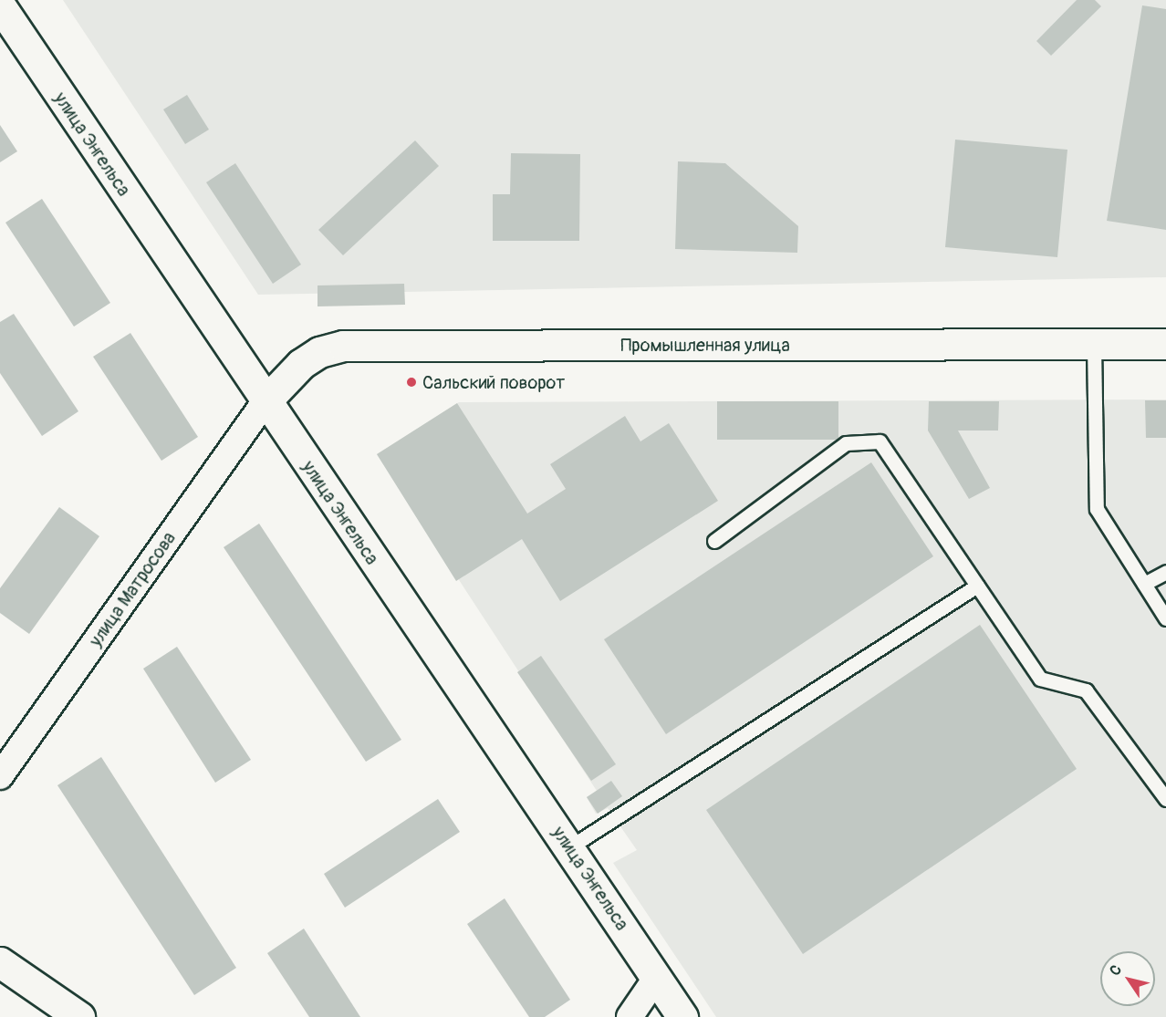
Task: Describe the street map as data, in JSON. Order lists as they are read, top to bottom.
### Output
{
  "streets": {
    "main road": ["улица Энгельса", "Промышленная улица"],
    "street": ["улица Матросова"]
  },
  "crossings": [
    ["улица Энгельса", "Промышленная улица"],
    ["улица Энгельса", "улица Матросова"],
    ["Промышленная улица", "улица Матросова"]
  ],
  "places": ["Сальский поворот"],
  "north": "top left"
}
